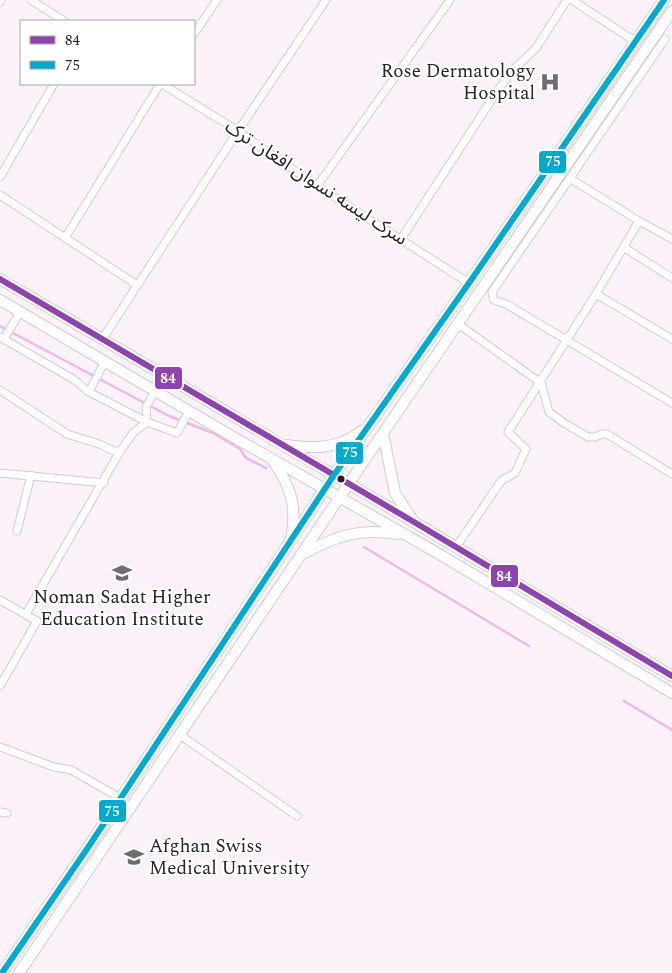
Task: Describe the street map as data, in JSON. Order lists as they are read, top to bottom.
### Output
{
  "streets": {
    "street": ["سرک لیسه نسوان افغان‌ ترک"]
  },
  "places": {
    "hospital": ["Rose Dermatology Hospital"],
    "school or university": ["Noman Sadat Higher Education Institute", "Afghan Swiss Medical University"]
  },
  "lines": ["transit line 75", "transit line 84"],
  "legend": ["84", "75"]
}
